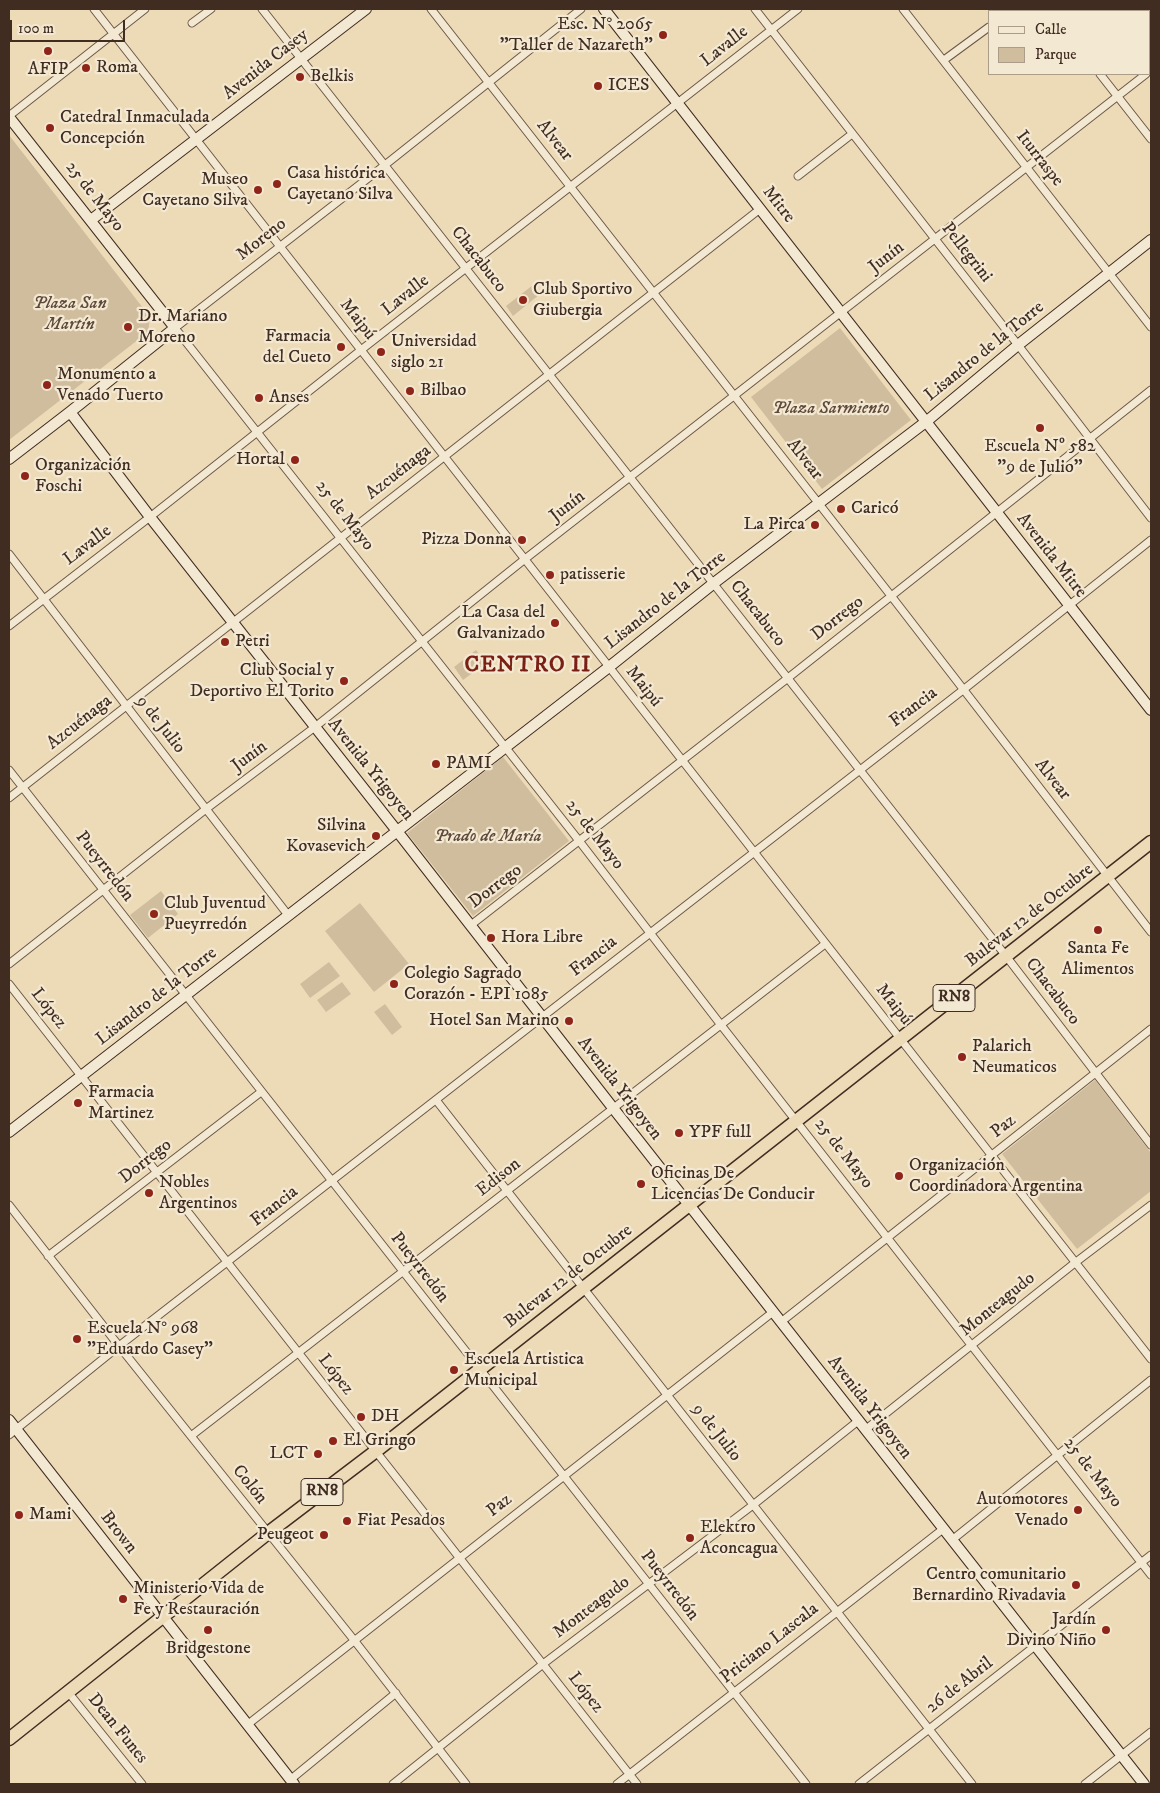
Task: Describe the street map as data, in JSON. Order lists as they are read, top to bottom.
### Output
{
  "streets": {
    "highway": ["Bulevar 12 de Octubre", "RN8"],
    "main road": [
      "Avenida Casey",
      "25 de Mayo",
      "Mitre",
      "Moreno",
      "Lisandro de la Torre",
      "Avenida Mitre",
      "Avenida Yrigoyen",
      "Brown"
    ],
    "street": [
      "Lavalle",
      "Alvear",
      "Iturraspe",
      "Pellegrini",
      "Junín",
      "Chacabuco",
      "Maipú",
      "Azcuénaga",
      "Dorrego",
      "Francia",
      "9 de Julio",
      "Pueyrredón",
      "López",
      "Paz",
      "Edison",
      "Monteagudo",
      "Colón",
      "Priciano Lascala",
      "26 de Abril",
      "Dean Funes"
    ]
  },
  "crossings": [
    ["Lavalle", "Alvear"],
    ["Lavalle", "25 de Mayo"],
    ["Lavalle", "Mitre"],
    ["Lavalle", "Pellegrini"],
    ["Lavalle", "Chacabuco"],
    ["Lavalle", "Maipú"],
    ["Lavalle", "9 de Julio"],
    ["Lavalle", "Avenida Yrigoyen"],
    ["Avenida Casey", "25 de Mayo"],
    ["Avenida Casey", "Chacabuco"],
    ["Avenida Casey", "Maipú"],
    ["Alvear", "Moreno"],
    ["Alvear", "Junín"],
    ["Alvear", "Lisandro de la Torre"],
    ["Alvear", "Azcuénaga"],
    ["Alvear", "Dorrego"],
    ["Alvear", "Francia"],
    ["Alvear", "Bulevar 12 de Octubre"],
    ["Iturraspe", "Junín"],
    ["Iturraspe", "Lisandro de la Torre"],
    ["25 de Mayo", "Moreno"],
    ["25 de Mayo", "Junín"],
    ["25 de Mayo", "Lisandro de la Torre"],
    ["25 de Mayo", "Azcuénaga"],
    ["25 de Mayo", "Dorrego"],
    ["25 de Mayo", "Francia"],
    ["25 de Mayo", "Bulevar 12 de Octubre"],
    ["25 de Mayo", "Paz"],
    ["25 de Mayo", "Edison"],
    ["25 de Mayo", "Monteagudo"],
    ["25 de Mayo", "26 de Abril"],
    ["Mitre", "Junín"],
    ["Mitre", "Lisandro de la Torre"],
    ["Mitre", "Azcuénaga"],
    ["Mitre", "Avenida Mitre"],
    ["Moreno", "Chacabuco"],
    ["Moreno", "Maipú"],
    ["Moreno", "Avenida Yrigoyen"],
    ["Pellegrini", "Junín"],
    ["Pellegrini", "Lisandro de la Torre"],
    ["Pellegrini", "Dorrego"],
    ["Junín", "Chacabuco"],
    ["Junín", "Maipú"],
    ["Junín", "9 de Julio"],
    ["Junín", "Avenida Yrigoyen"],
    ["Junín", "Pueyrredón"],
    ["Chacabuco", "Lisandro de la Torre"],
    ["Chacabuco", "Azcuénaga"],
    ["Chacabuco", "Dorrego"],
    ["Chacabuco", "Francia"],
    ["Chacabuco", "Bulevar 12 de Octubre"],
    ["Chacabuco", "Paz"],
    ["Maipú", "Lisandro de la Torre"],
    ["Maipú", "Azcuénaga"],
    ["Maipú", "Dorrego"],
    ["Maipú", "Francia"],
    ["Maipú", "Bulevar 12 de Octubre"],
    ["Maipú", "Paz"],
    ["Maipú", "Edison"],
    ["Maipú", "Monteagudo"],
    ["Lisandro de la Torre", "Avenida Mitre"],
    ["Lisandro de la Torre", "9 de Julio"],
    ["Lisandro de la Torre", "Avenida Yrigoyen"],
    ["Lisandro de la Torre", "Pueyrredón"],
    ["Lisandro de la Torre", "López"],
    ["Azcuénaga", "9 de Julio"],
    ["Azcuénaga", "Avenida Yrigoyen"],
    ["Azcuénaga", "Pueyrredón"],
    ["Avenida Mitre", "Dorrego"],
    ["Avenida Mitre", "Francia"],
    ["Dorrego", "Avenida Yrigoyen"],
    ["Dorrego", "Pueyrredón"],
    ["Dorrego", "López"],
    ["Dorrego", "Colón"],
    ["Francia", "9 de Julio"],
    ["Francia", "Avenida Yrigoyen"],
    ["Francia", "Pueyrredón"],
    ["Francia", "López"],
    ["Francia", "Colón"],
    ["Francia", "Brown"],
    ["9 de Julio", "Bulevar 12 de Octubre"],
    ["9 de Julio", "Paz"],
    ["9 de Julio", "Edison"],
    ["9 de Julio", "Monteagudo"],
    ["9 de Julio", "Priciano Lascala"],
    ["9 de Julio", "26 de Abril"],
    ["Avenida Yrigoyen", "Bulevar 12 de Octubre"],
    ["Avenida Yrigoyen", "Paz"],
    ["Avenida Yrigoyen", "Edison"],
    ["Avenida Yrigoyen", "Monteagudo"],
    ["Avenida Yrigoyen", "Priciano Lascala"],
    ["Avenida Yrigoyen", "26 de Abril"],
    ["Pueyrredón", "Bulevar 12 de Octubre"],
    ["Pueyrredón", "Paz"],
    ["Pueyrredón", "Edison"],
    ["Pueyrredón", "Monteagudo"],
    ["Pueyrredón", "Priciano Lascala"],
    ["Bulevar 12 de Octubre", "López"],
    ["Bulevar 12 de Octubre", "Colón"],
    ["Bulevar 12 de Octubre", "Brown"],
    ["Bulevar 12 de Octubre", "Dean Funes"],
    ["López", "Paz"],
    ["López", "Edison"],
    ["López", "Monteagudo"],
    ["López", "Priciano Lascala"],
    ["Paz", "Colón"],
    ["Paz", "Brown"],
    ["Edison", "Colón"],
    ["Monteagudo", "Colón"]
  ],
  "districts": ["CENTRO II"],
  "parks": ["Plaza San Martín", "Plaza Sarmiento", "Prado de María"],
  "places": [
    "Esc. N° 2065 \"Taller de Nazareth\"",
    "AFIP",
    "Roma",
    "Belkis",
    "ICES",
    "Catedral Inmaculada Concepción",
    "Casa histórica Cayetano Silva",
    "Museo Cayetano Silva",
    "Club Sportivo Giubergia",
    "Dr. Mariano Moreno",
    "Farmacia del Cueto",
    "Universidad siglo 21",
    "Monumento a Venado Tuerto",
    "Bilbao",
    "Anses",
    "Escuela Nº 582 \"9 de Julio\"",
    "Hortal",
    "Organización Foschi",
    "Caricó",
    "La Pirca",
    "Pizza Donna",
    "patisserie",
    "La Casa del Galvanizado",
    "Petri",
    "Club Social y Deportivo El Torito",
    "PAMI",
    "Silvina Kovasevich",
    "Club Juventud Pueyrredón",
    "Santa Fe Alimentos",
    "Hora Libre",
    "Colegio Sagrado Corazón - EPI 1085",
    "Hotel San Marino",
    "Palarich Neumaticos",
    "Farmacia Martinez",
    "YPF full",
    "Organización Coordinadora Argentina",
    "Oficinas De Licencias De Conducir",
    "Nobles Argentinos",
    "Escuela N° 968 \"Eduardo Casey\"",
    "Escuela Artistica Municipal",
    "DH",
    "El Gringo",
    "LCT",
    "Automotores Venado",
    "Mami",
    "Fiat Pesados",
    "Peugeot",
    "Elektro Aconcagua",
    "Centro comunitario Bernardino Rivadavia",
    "Ministerio Vida de Fe y Restauración",
    "Bridgestone",
    "Jardín Divino Niño"
  ],
  "legend": ["Calle", "Parque"],
  "scale_bar": "100 m"
}
